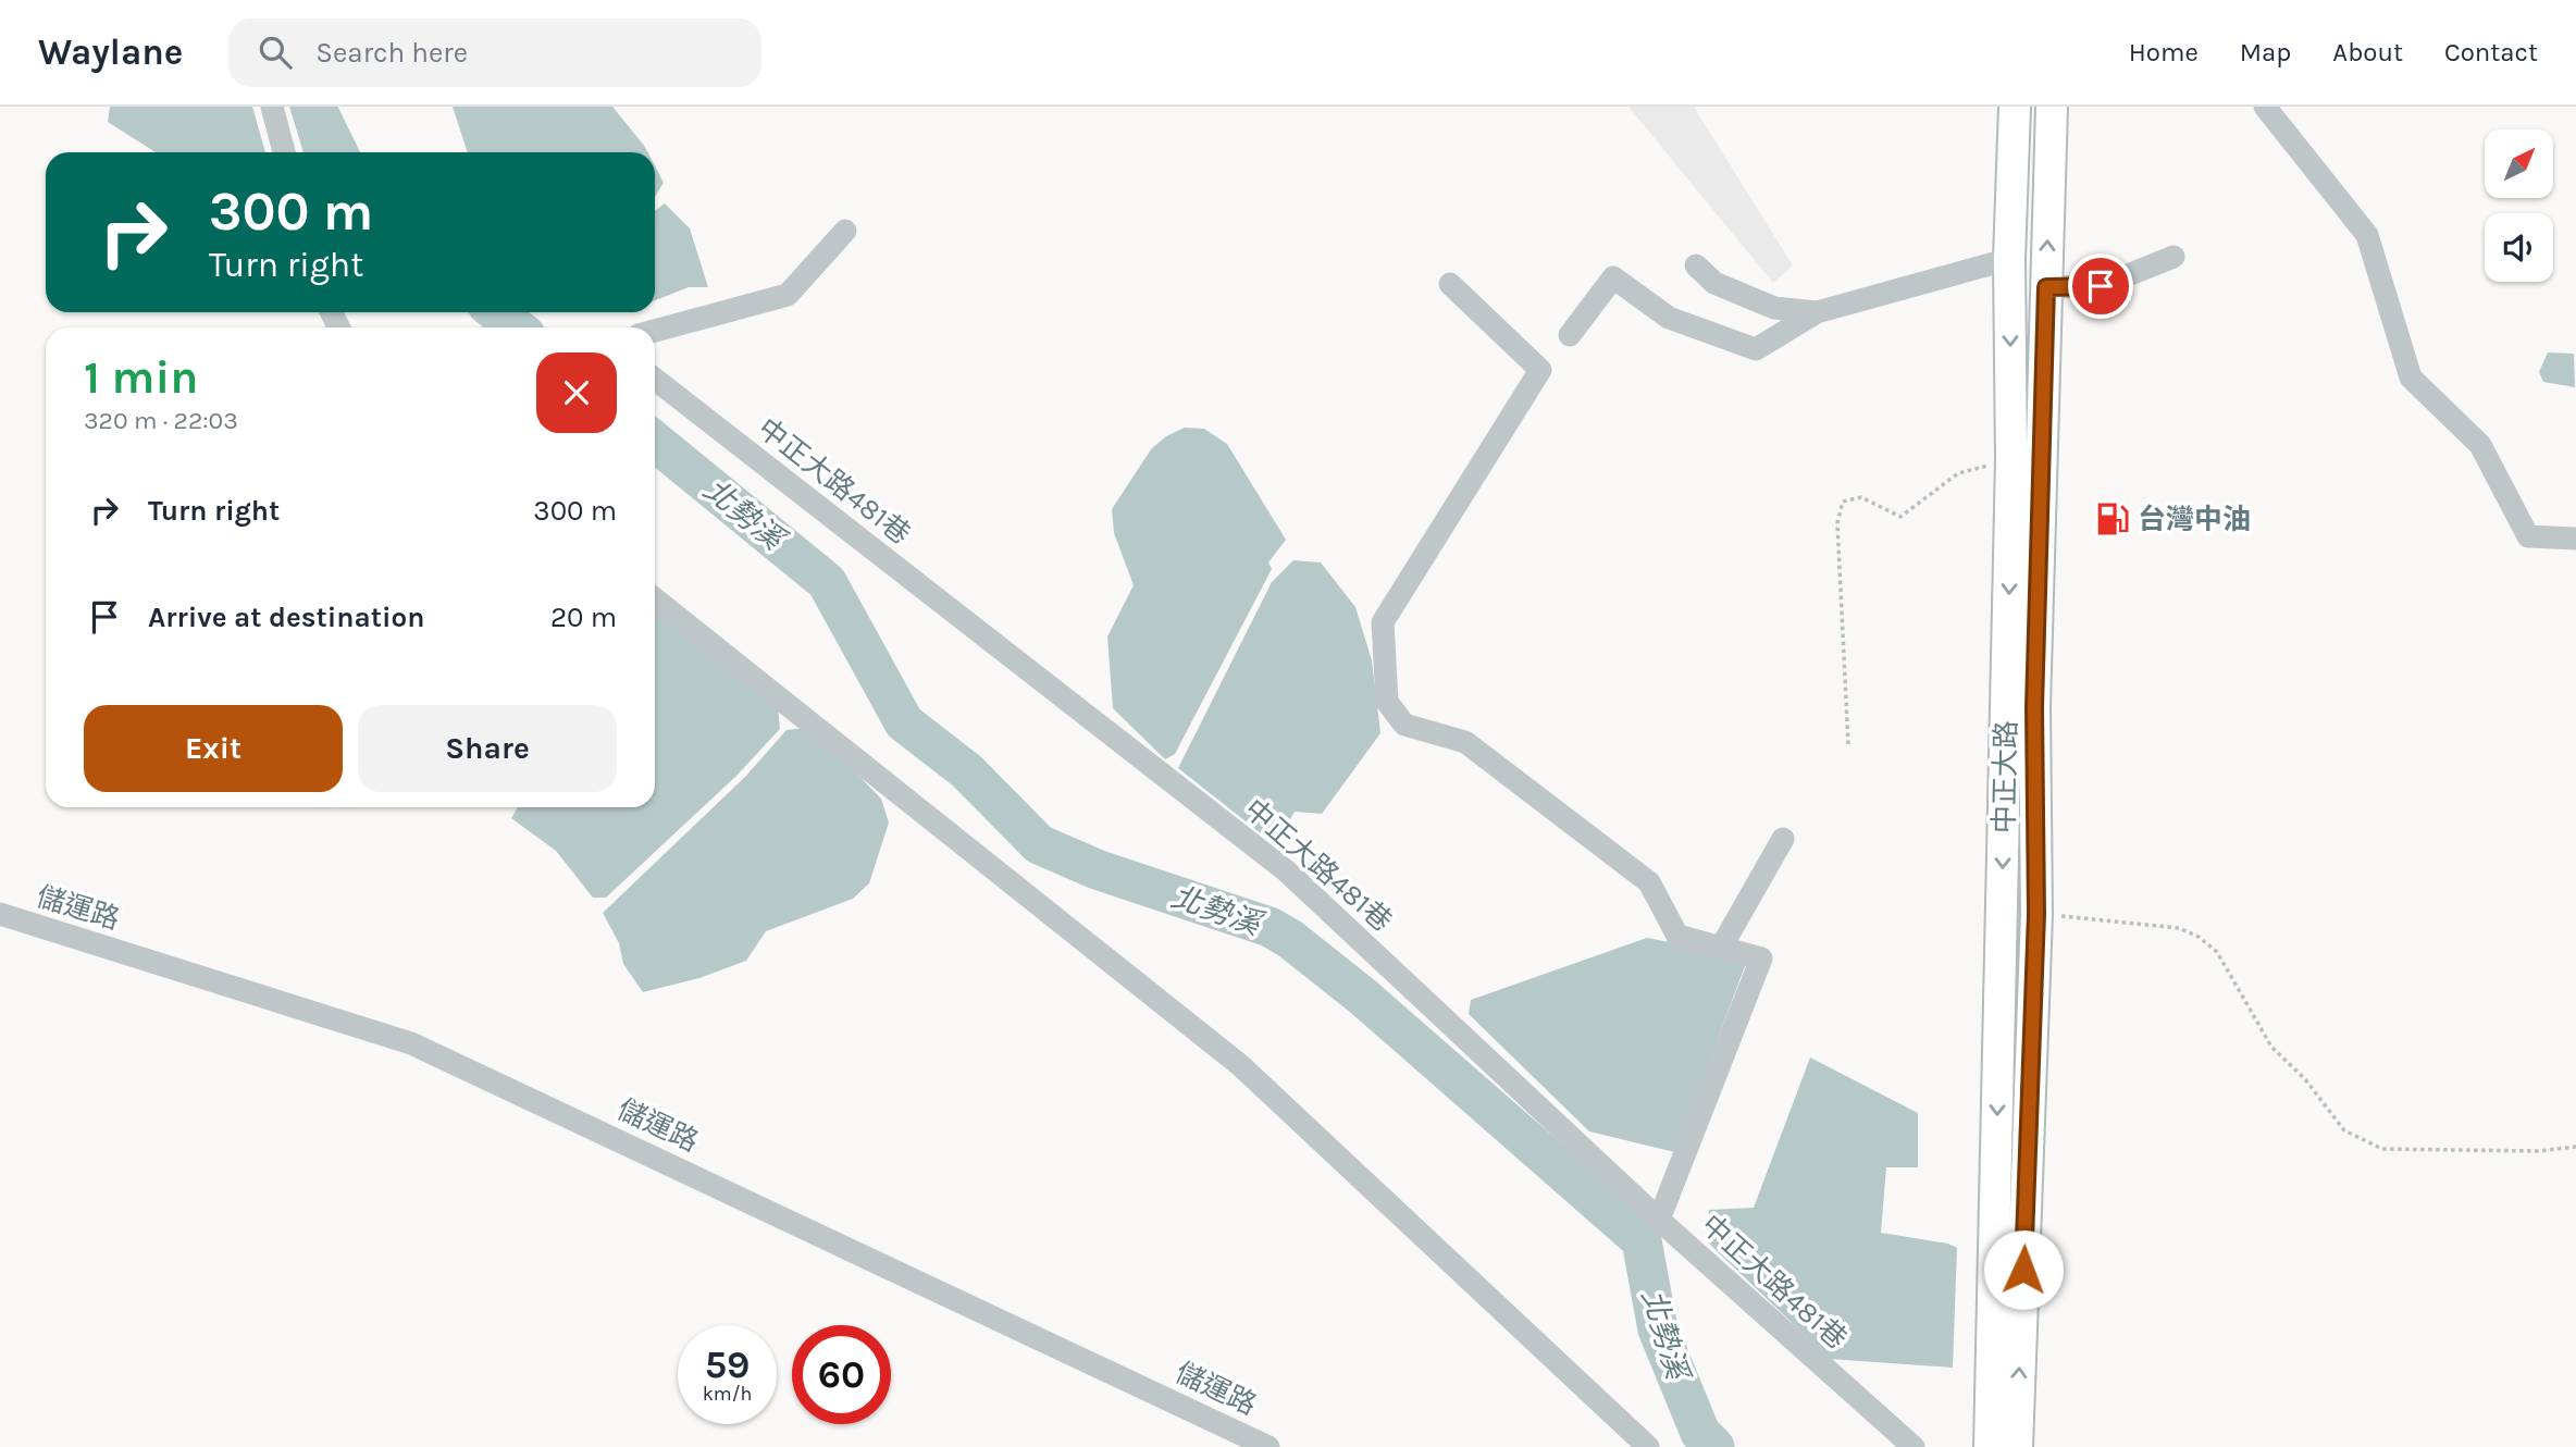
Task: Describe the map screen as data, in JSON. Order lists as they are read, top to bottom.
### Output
{
  "streets": {
    "main road": ["中正大路"],
    "lane": ["中正大路481巷", "儲運路"]
  },
  "water": ["北勢溪"],
  "places": {
    "fuel station": ["台灣中油"]
  },
  "north": "top right",
  "page": {
    "header": "Waylane",
    "search": "Search here",
    "nav": [
      "Home",
      "Map",
      "About",
      "Contact"
    ],
    "turn": ["300 m", "Turn right"],
    "heading": ["1 min", "320 m · 22:03"],
    "list": [
      {
        "name": "Turn right",
        "value": "300 m"
      },
      {
        "name": "Arrive at destination",
        "value": "20 m"
      }
    ],
    "buttons": ["Exit", "Share"],
    "speed": "59 km/h",
    "limit": "60"
  }
}
